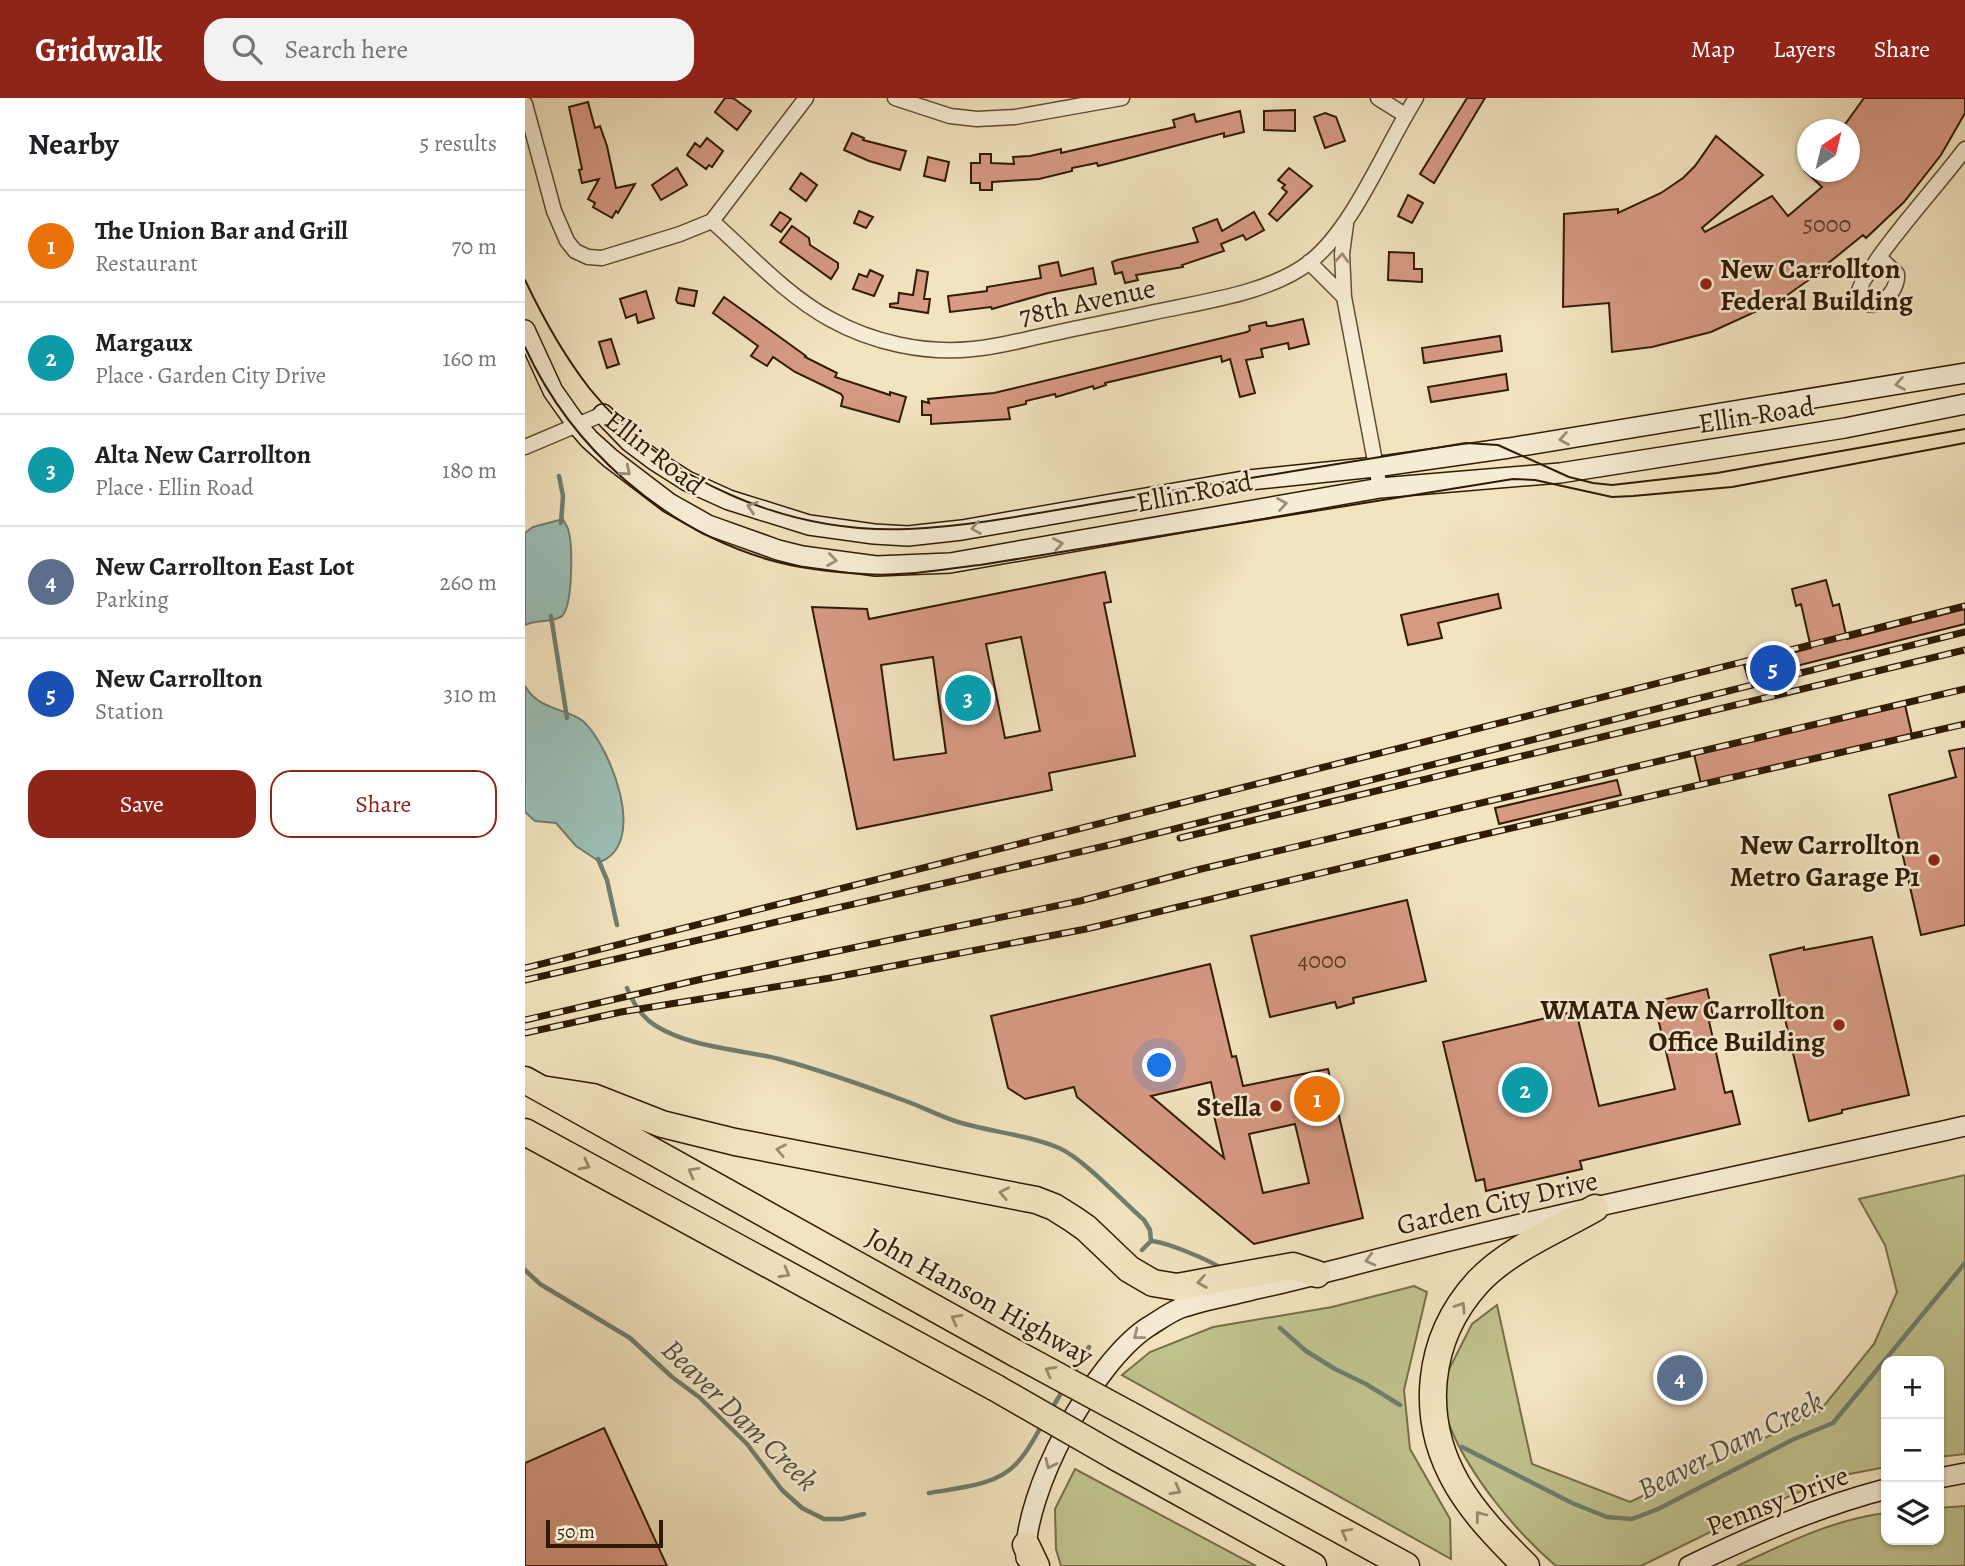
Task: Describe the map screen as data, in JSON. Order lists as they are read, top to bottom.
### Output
{
  "streets": {
    "highway": ["John Hanson Highway"],
    "street": [
      "78th Avenue",
      "Ellin Road",
      "Garden City Drive",
      "Pennsy Drive"
    ]
  },
  "one_way": ["Garden City Drive"],
  "water": ["Beaver Dam Creek"],
  "places": [
    "New Carrollton Federal Building",
    "New Carrollton Metro Garage P1",
    "WMATA New Carrollton Office Building",
    "Stella"
  ],
  "house_numbers": ["5000", "4000"],
  "scale_bar": "50 m",
  "north": "top right",
  "page": {
    "header": "Gridwalk",
    "search": "Search here",
    "nav": ["Map", "Layers", "Share"],
    "heading": ["Nearby", "5 results"],
    "list": [
      {
        "mark": "1",
        "name": "The Union Bar and Grill",
        "note": "Restaurant",
        "value": "70 m"
      },
      {
        "mark": "2",
        "name": "Margaux",
        "note": "Place · Garden City Drive",
        "value": "160 m"
      },
      {
        "mark": "3",
        "name": "Alta New Carrollton",
        "note": "Place · Ellin Road",
        "value": "180 m"
      },
      {
        "mark": "4",
        "name": "New Carrollton East Lot",
        "note": "Parking",
        "value": "260 m"
      },
      {
        "mark": "5",
        "name": "New Carrollton",
        "note": "Station",
        "value": "310 m"
      }
    ],
    "pins": [
      "5",
      "3",
      "2",
      "1",
      "4"
    ],
    "buttons": ["Save", "Share"],
    "map_buttons": ["+", "−"],
    "scale": "50 m"
  }
}
